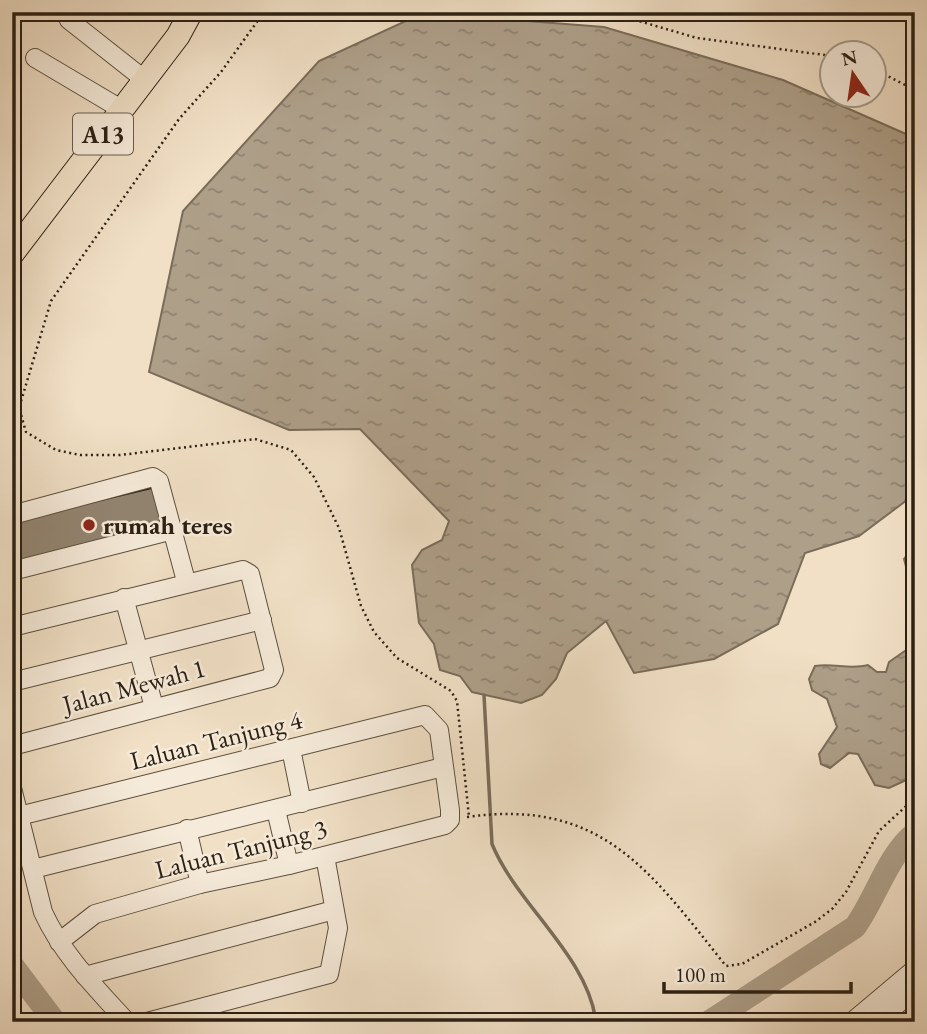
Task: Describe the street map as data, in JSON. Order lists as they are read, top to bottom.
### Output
{
  "streets": {
    "main road": ["A13"],
    "street": ["Jalan Mewah 1", "Laluan Tanjung 4", "Laluan Tanjung 3"]
  },
  "crossings": [
    ["Laluan Tanjung 4", "Laluan Tanjung 3"]
  ],
  "places": ["rumah teres"],
  "scale_bar": "100 m",
  "north": "top"
}
